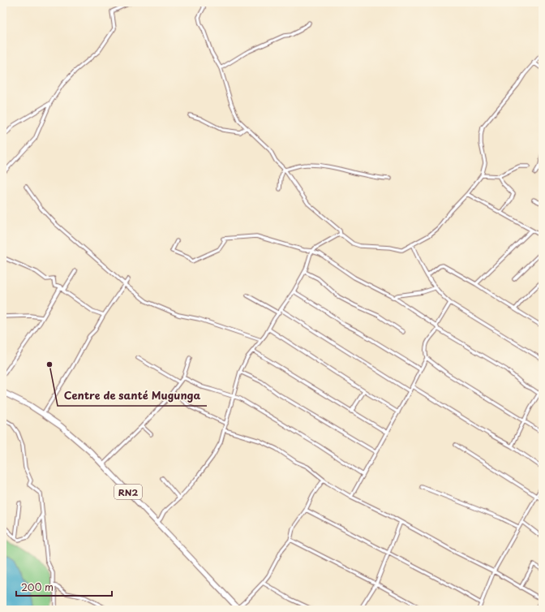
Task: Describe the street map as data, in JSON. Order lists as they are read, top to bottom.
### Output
{
  "streets": {
    "highway": ["RN2"]
  },
  "places": ["Centre de santé Mugunga"],
  "scale_bar": "200 m"
}
